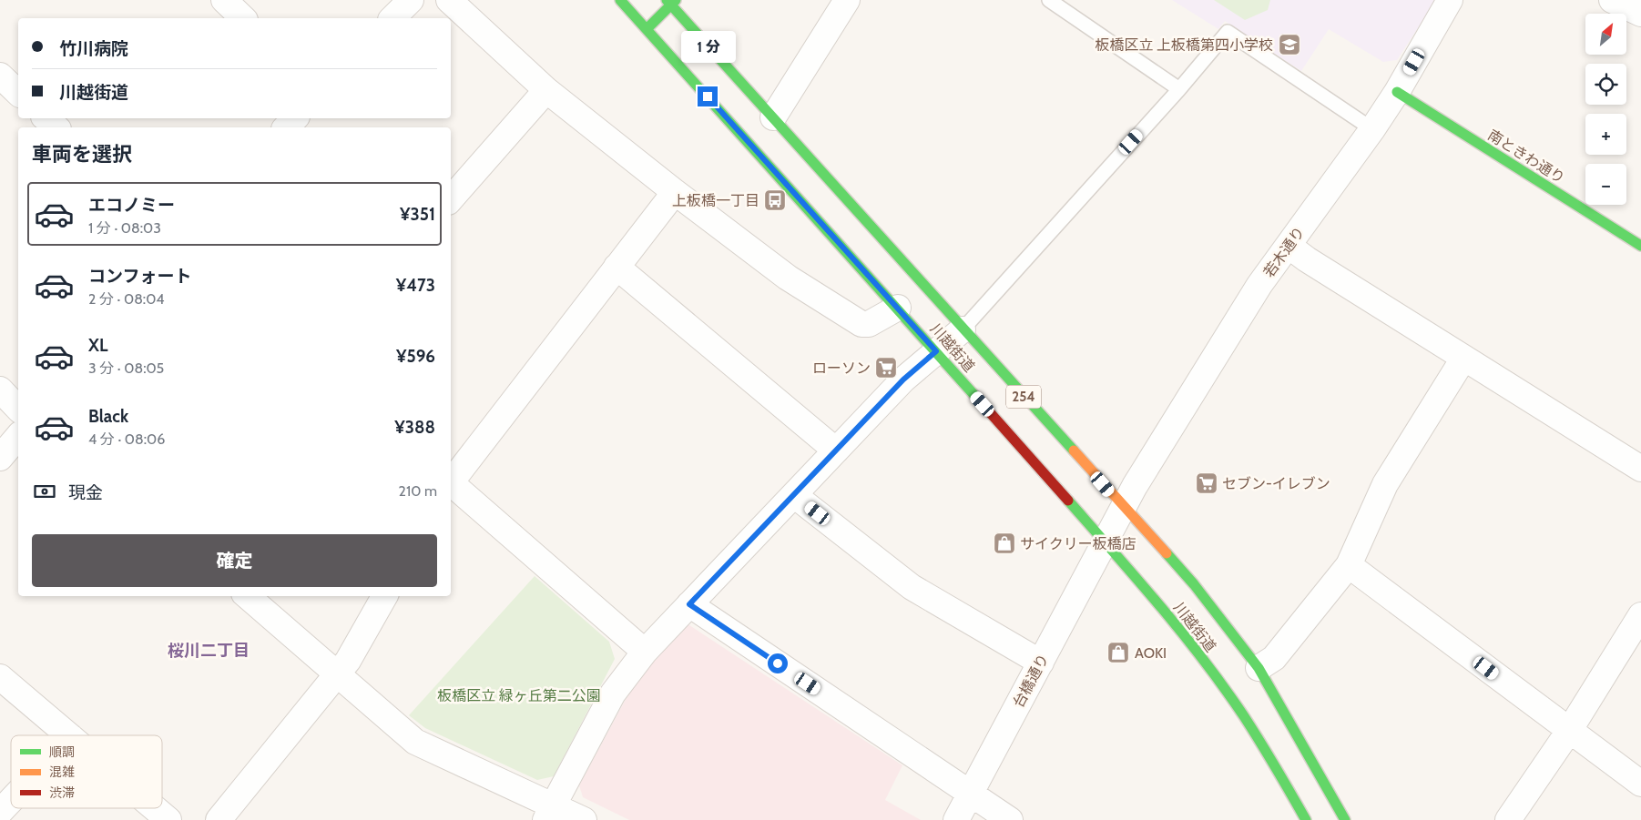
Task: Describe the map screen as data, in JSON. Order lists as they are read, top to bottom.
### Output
{
  "streets": {
    "main road": ["南ときわ通り", "川越街道", "254"],
    "street": ["若木通り", "台橋通り"]
  },
  "crossings": [
    ["南ときわ通り", "若木通り"],
    ["若木通り", "川越街道"],
    ["若木通り", "台橋通り"],
    ["川越街道", "台橋通り"]
  ],
  "districts": ["桜川二丁目"],
  "parks": ["板橋区立 緑ヶ丘第二公園"],
  "places": {
    "school or university": ["板橋区立 上板橋第四小学校"],
    "bus stop": ["上板橋一丁目"],
    "supermarket": ["ローソン", "セブン-イレブン"],
    "shop": ["サイクリー板橋店", "AOKI"]
  },
  "legend": ["順調", "混雑", "渋滞"],
  "north": "top right",
  "page": {
    "map_buttons": ["+", "−"],
    "banner": ["竹川病院", "川越街道"],
    "bubble": "1 分",
    "heading": "車両を選択",
    "list": [
      {
        "name": "エコノミー",
        "note": "1 分 · 08:03",
        "value": "¥351"
      },
      {
        "name": "コンフォート",
        "note": "2 分 · 08:04",
        "value": "¥473"
      },
      {
        "name": "XL",
        "note": "3 分 · 08:05",
        "value": "¥596"
      },
      {
        "name": "Black",
        "note": "4 分 · 08:06",
        "value": "¥388"
      }
    ],
    "pay": ["現金", "210 m"],
    "buttons": "確定"
  }
}
